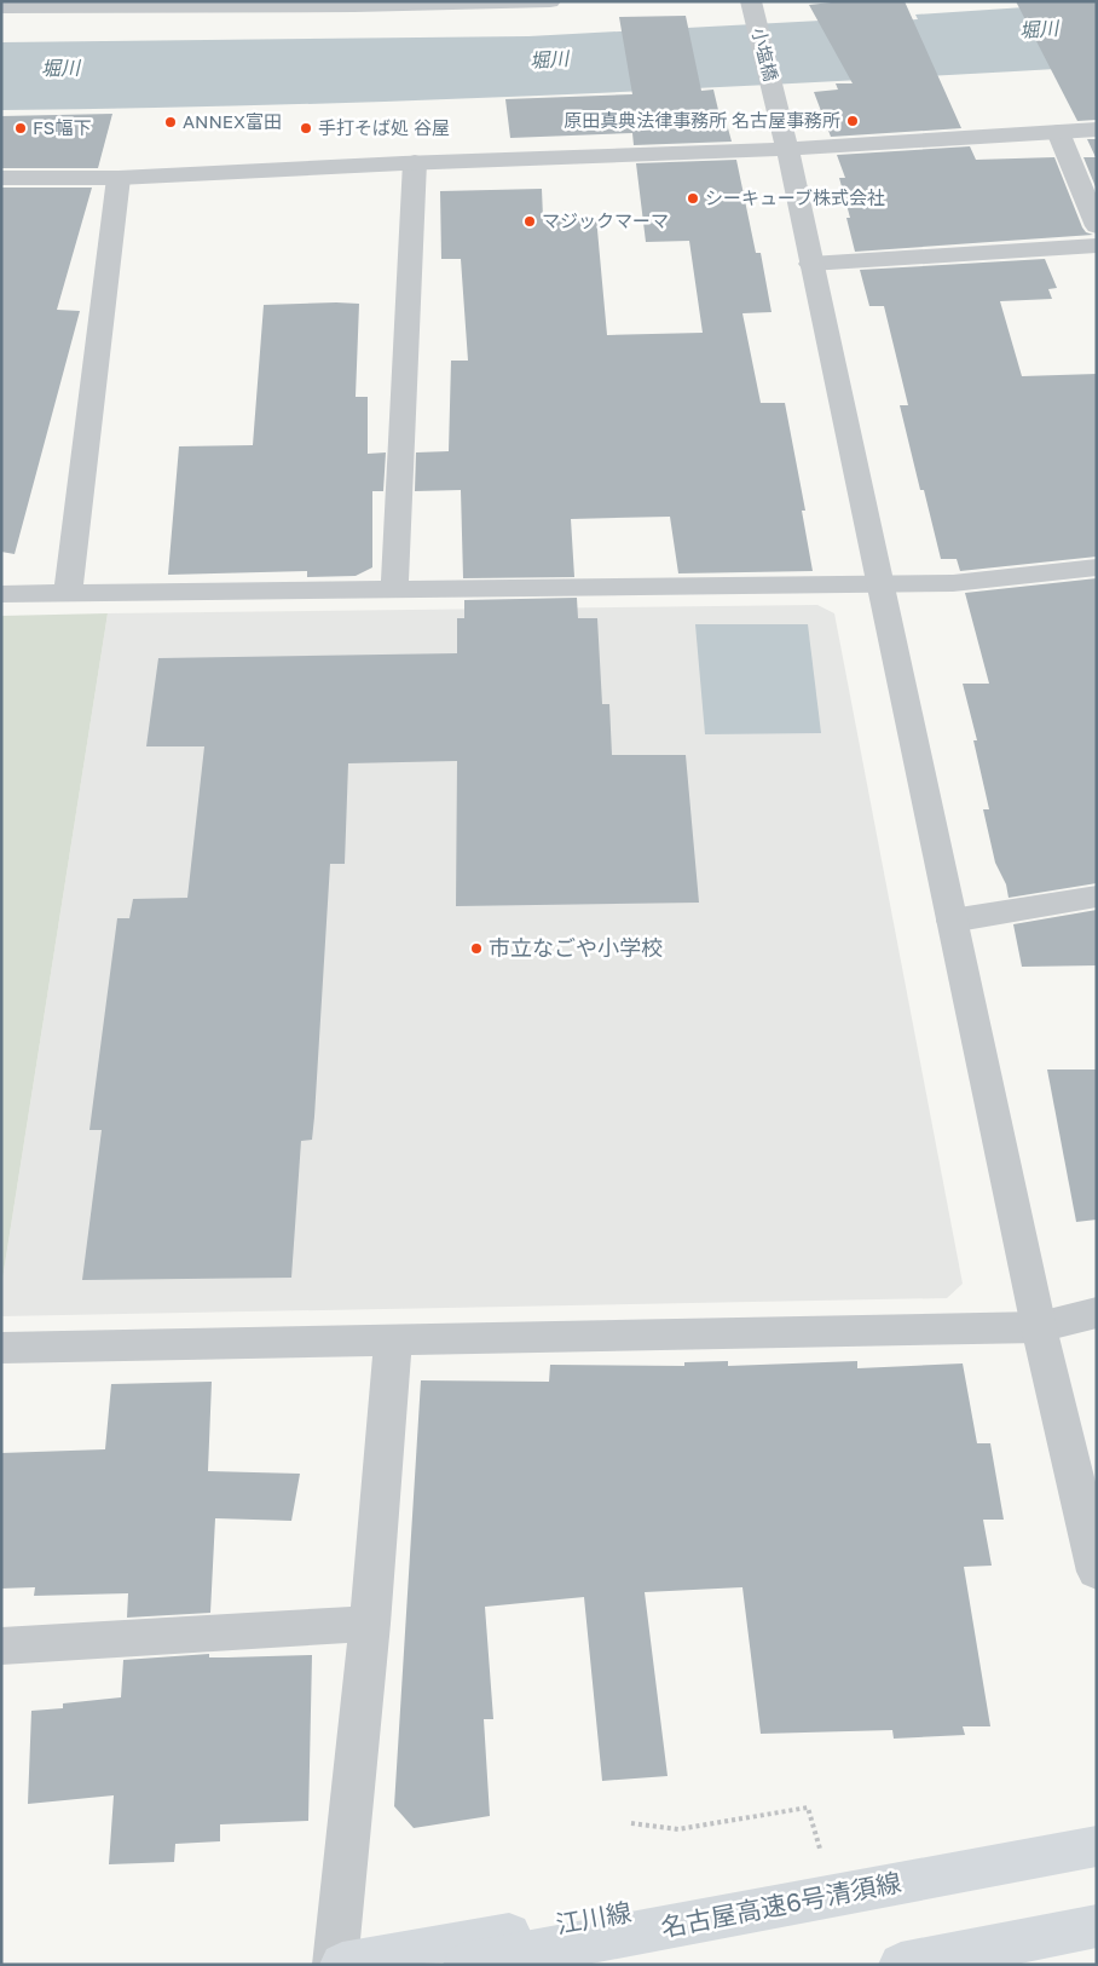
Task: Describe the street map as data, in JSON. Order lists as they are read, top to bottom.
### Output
{
  "streets": {
    "main road": ["名古屋高速6号清須線", "江川線"],
    "street": ["小塩橋"]
  },
  "water": ["堀川"],
  "places": [
    "原田真典法律事務所 名古屋事務所",
    "ANNEX富田",
    "FS幅下",
    "手打そば処 谷屋",
    "シーキューブ株式会社",
    "マジックマーマ",
    "市立なごや小学校"
  ]
}
